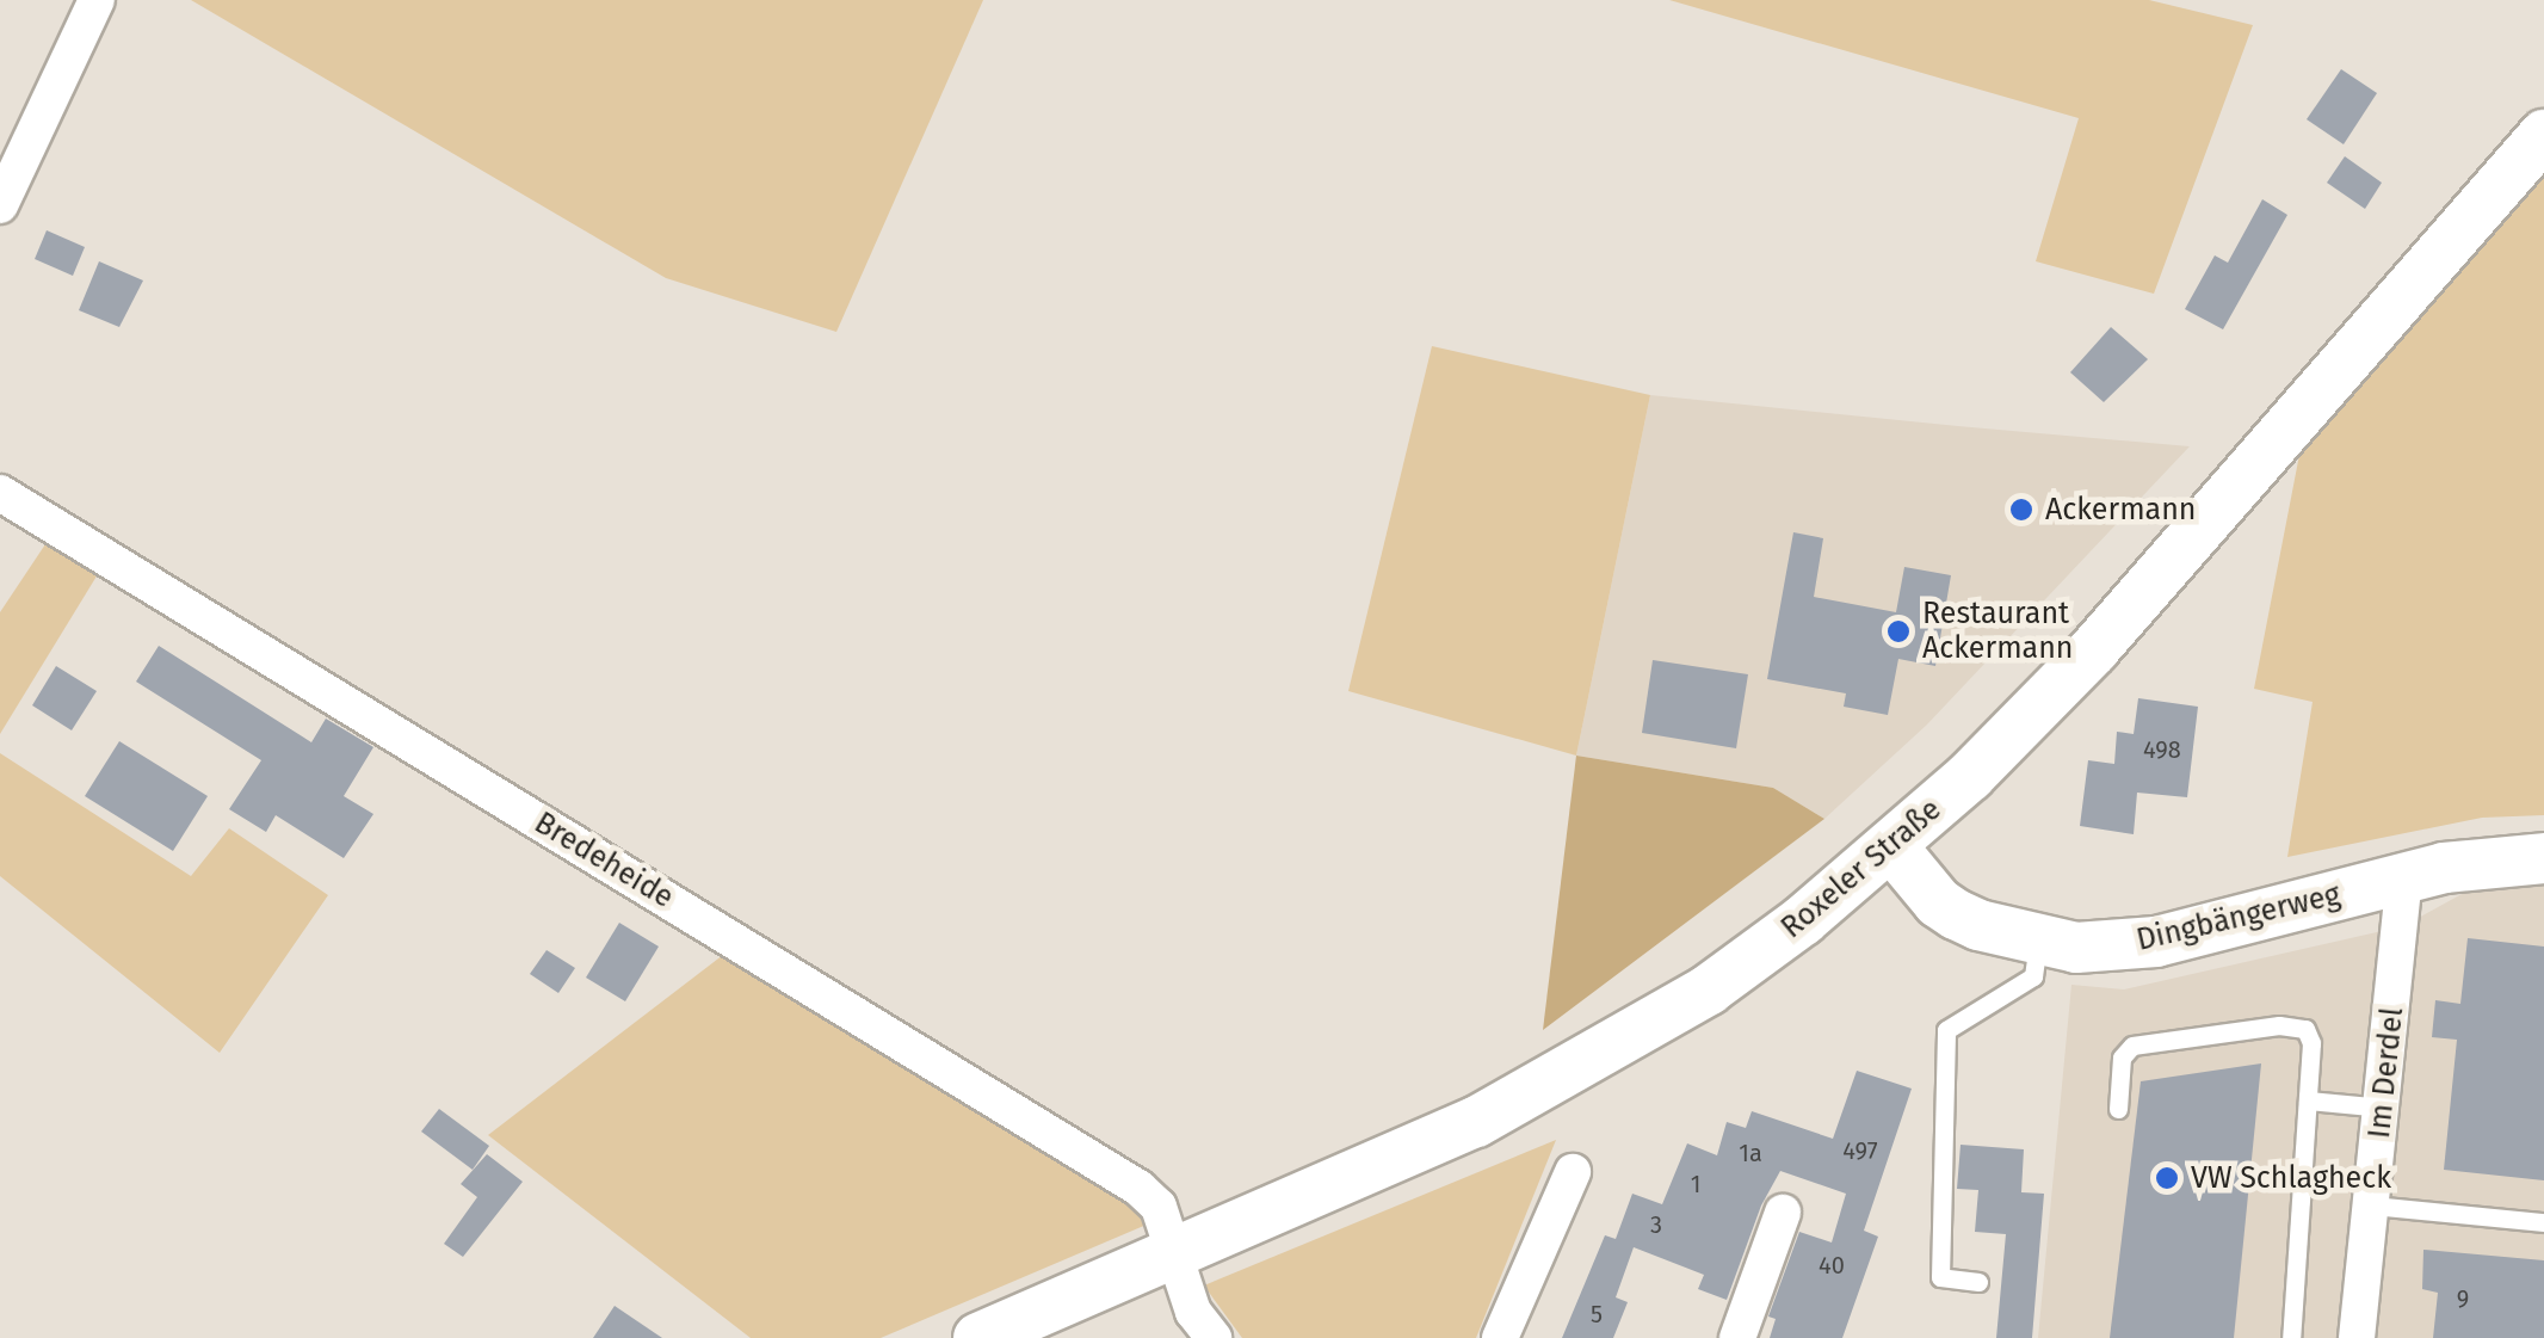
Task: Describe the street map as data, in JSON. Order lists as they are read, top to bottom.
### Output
{
  "streets": {
    "main road": ["Roxeler Straße", "Dingbängerweg"],
    "street": ["Bredeheide", "Im Derdel"]
  },
  "crossings": [
    ["Bredeheide", "Roxeler Straße"],
    ["Roxeler Straße", "Dingbängerweg"],
    ["Dingbängerweg", "Im Derdel"]
  ],
  "places": ["Ackermann", "Restaurant Ackermann", "VW Schlagheck"],
  "house_numbers": [
    "498",
    "497",
    "1a",
    "1",
    "3",
    "40",
    "9",
    "5"
  ]
}
